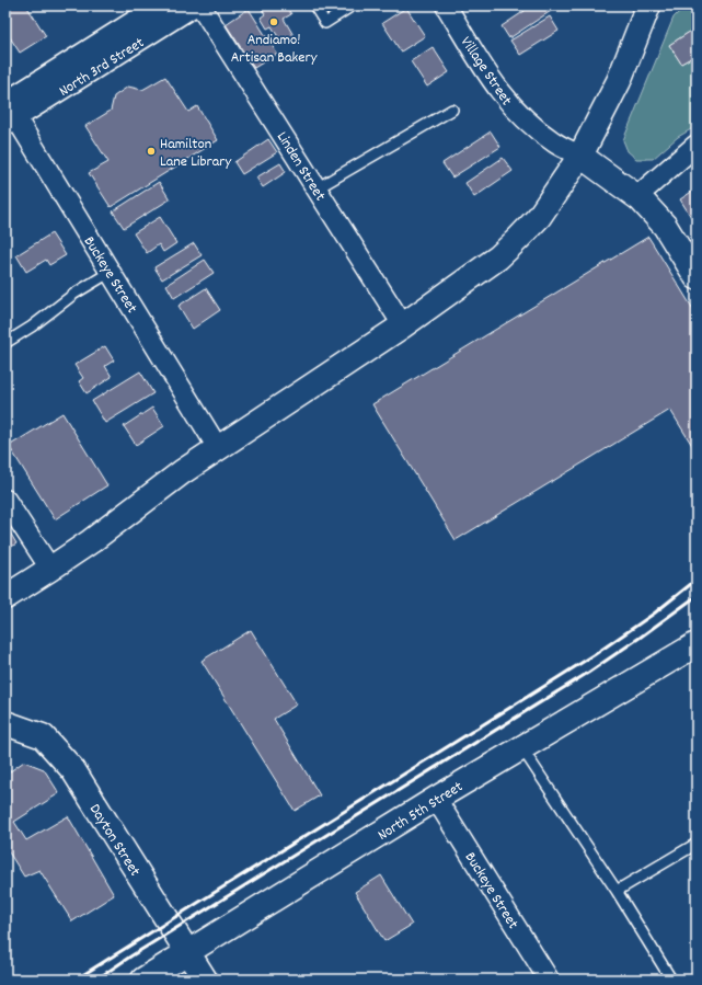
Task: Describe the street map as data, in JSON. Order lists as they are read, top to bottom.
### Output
{
  "streets": {
    "main road": ["North 5th Street", "Dayton Street"],
    "street": [
      "North 3rd Street",
      "Village Street",
      "Linden Street",
      "Buckeye Street"
    ]
  },
  "crossings": [
    ["North 3rd Street", "Buckeye Street"],
    ["Buckeye Street", "North 5th Street"],
    ["North 5th Street", "Dayton Street"]
  ],
  "places": ["Andiamo! Artisan Bakery", "Hamilton Lane Library"]
}
